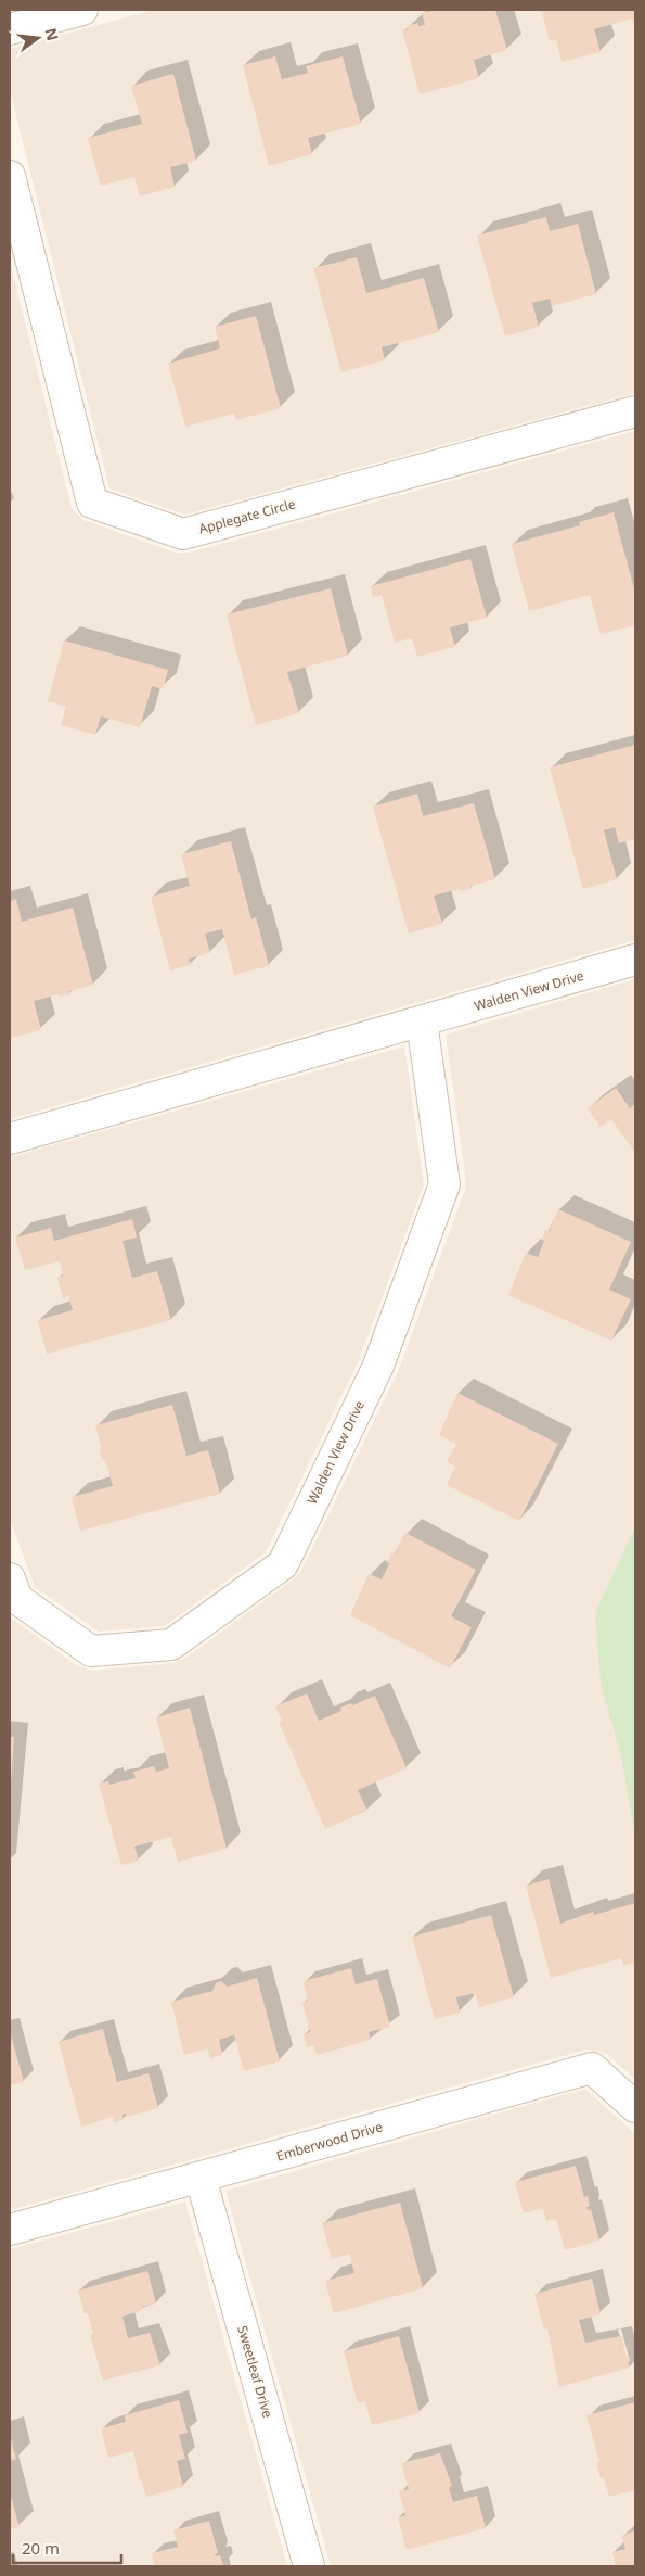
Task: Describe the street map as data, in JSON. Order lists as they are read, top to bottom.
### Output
{
  "streets": {
    "street": [
      "Applegate Circle",
      "Walden View Drive",
      "Emberwood Drive",
      "Sweetleaf Drive"
    ]
  },
  "crossings": [
    ["Emberwood Drive", "Sweetleaf Drive"]
  ],
  "scale_bar": "20 m",
  "north": "right"
}
